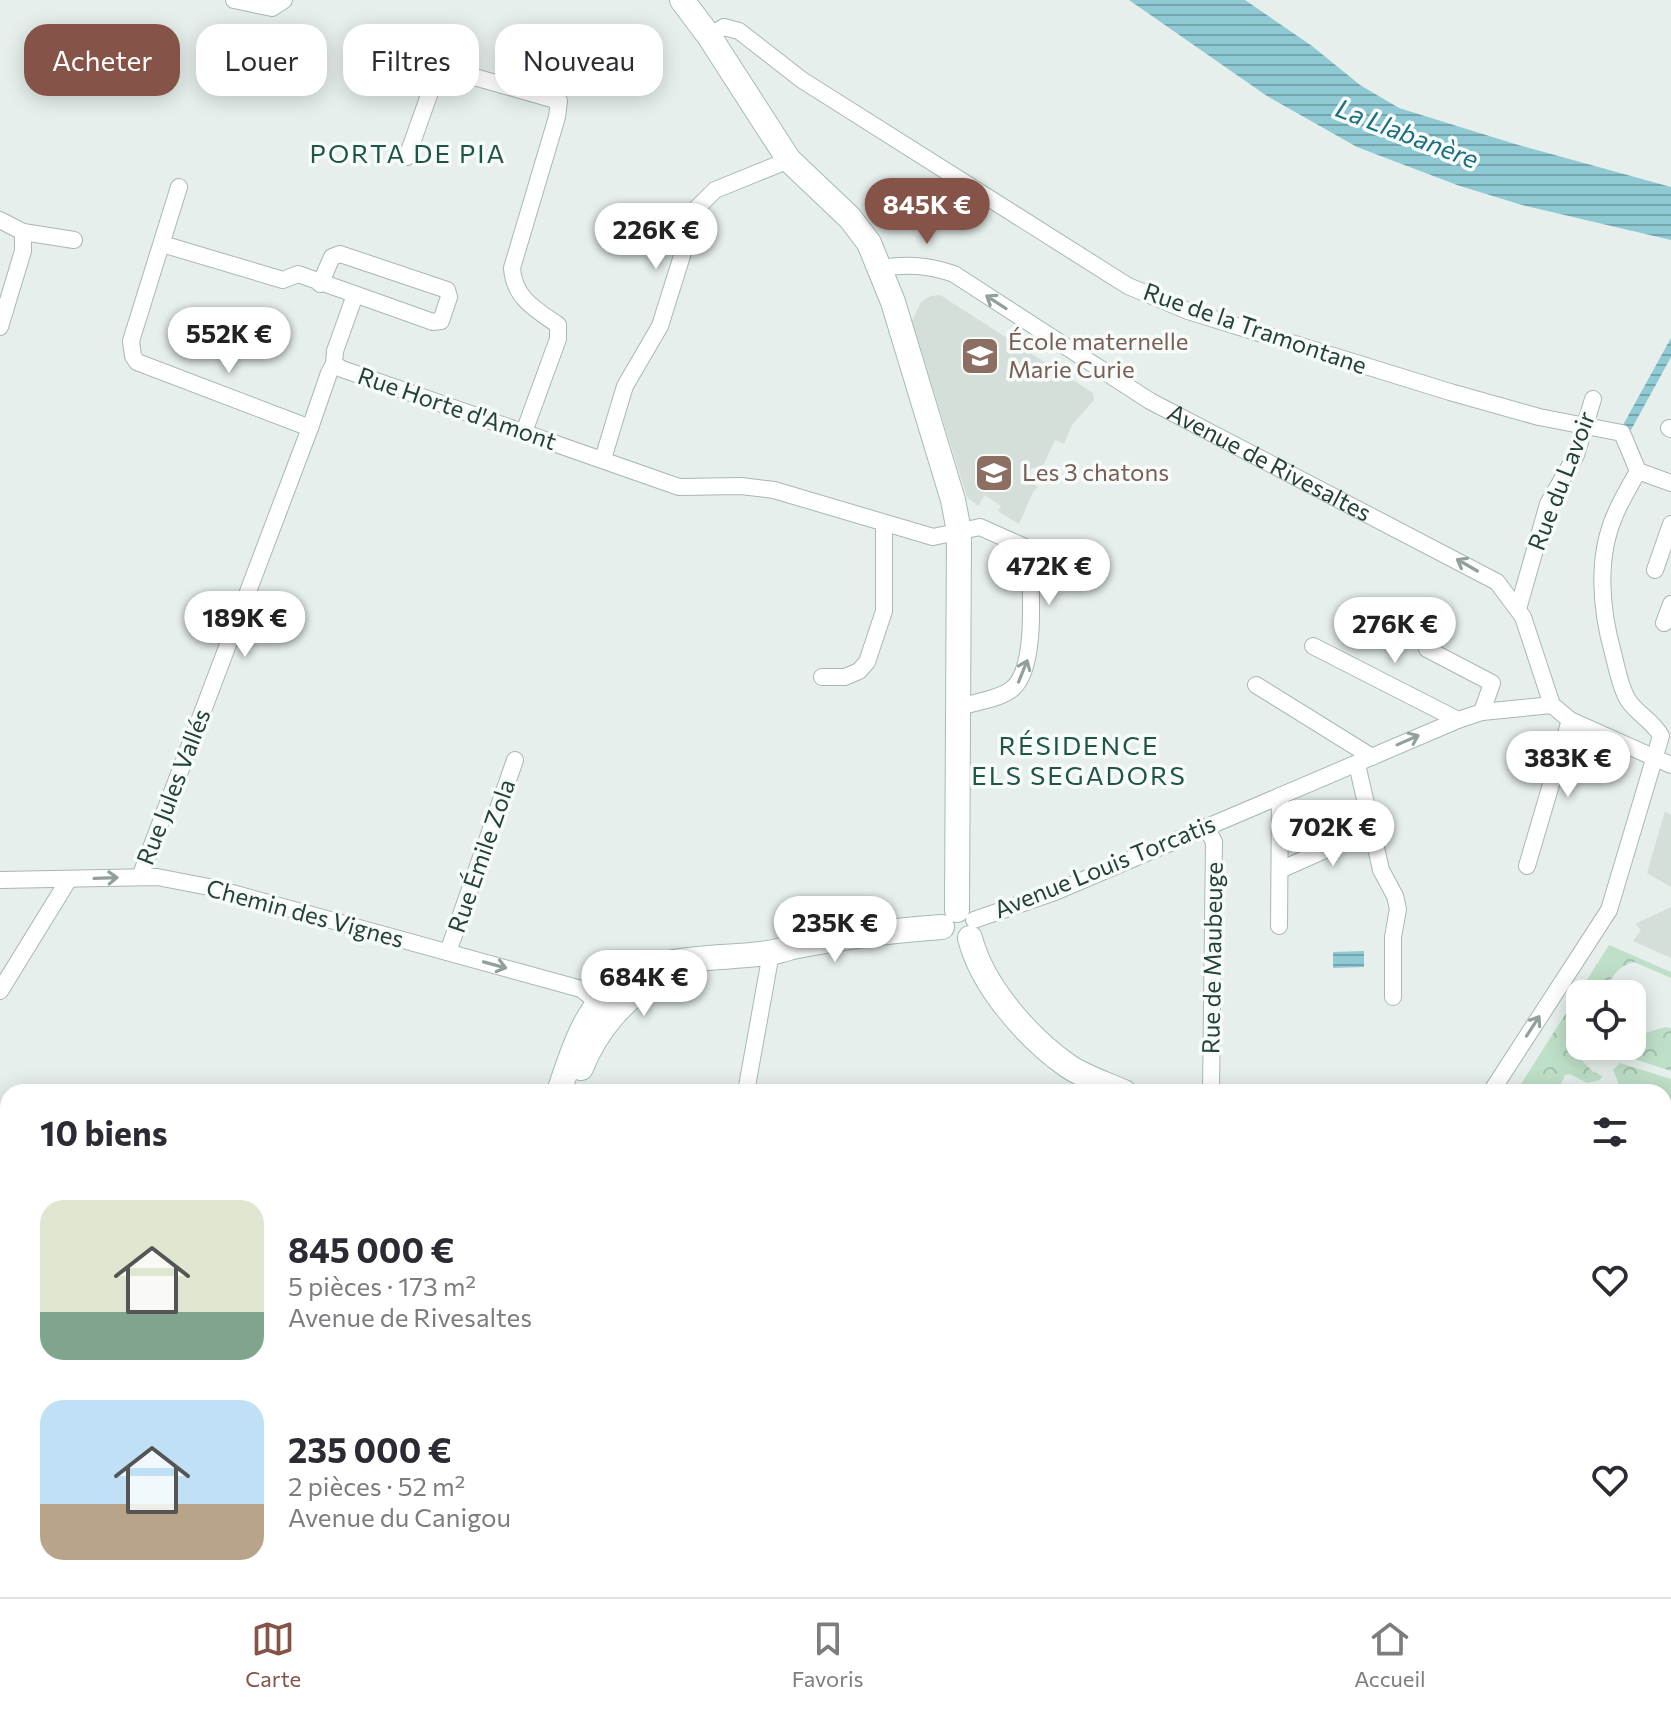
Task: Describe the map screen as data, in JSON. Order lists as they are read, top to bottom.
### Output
{
  "streets": {
    "street": [
      "Rue de la Tramontane",
      "Rue Horte d'Amont",
      "Avenue de Rivesaltes",
      "Rue du Lavoir",
      "Rue Jules Vallés",
      "Rue Émile Zola",
      "Avenue Louis Torcatis",
      "Chemin des Vignes",
      "Rue de Maubeuge"
    ]
  },
  "crossings": [
    ["Rue de la Tramontane", "Rue du Lavoir"],
    ["Rue Horte d'Amont", "Rue Jules Vallés"],
    ["Avenue de Rivesaltes", "Rue du Lavoir"],
    ["Rue Jules Vallés", "Chemin des Vignes"],
    ["Rue Émile Zola", "Chemin des Vignes"],
    ["Avenue Louis Torcatis", "Rue de Maubeuge"]
  ],
  "one_way": ["Avenue de Rivesaltes", "Chemin des Vignes"],
  "districts": ["PORTA DE PIA", "RÉSIDENCE ELS SEGADORS"],
  "water": ["La Llabanère"],
  "places": {
    "school or university": ["École maternelle Marie Curie", "Les 3 chatons"]
  },
  "page": {
    "chip": [
      "Acheter",
      "Louer",
      "Filtres",
      "Nouveau"
    ],
    "price": [
      "845K €",
      "226K €",
      "552K €",
      "472K €",
      "189K €",
      "276K €",
      "383K €",
      "702K €",
      "235K €",
      "684K €"
    ],
    "heading": "10 biens",
    "list": [
      {
        "name": "845 000 €",
        "note": "5 pièces · 173 m² · Avenue de Rivesaltes"
      },
      {
        "name": "235 000 €",
        "note": "2 pièces · 52 m² · Avenue du Canigou"
      }
    ],
    "tabs": ["Carte", "Favoris", "Accueil"]
  }
}
